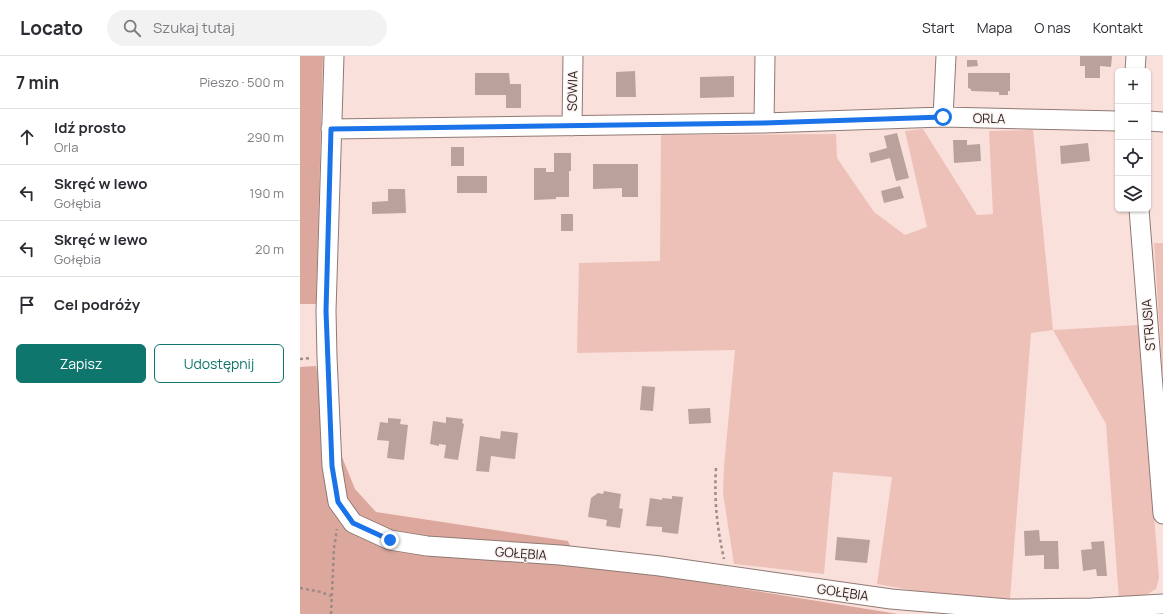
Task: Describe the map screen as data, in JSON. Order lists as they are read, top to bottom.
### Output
{
  "streets": {
    "street": [
      "SOWIA",
      "ORLA",
      "STRUSIA",
      "GOŁĘBIA"
    ]
  },
  "crossings": [
    ["SOWIA", "ORLA"],
    ["ORLA", "GOŁĘBIA"]
  ],
  "page": {
    "header": "Locato",
    "search": "Szukaj tutaj",
    "nav": [
      "Start",
      "Mapa",
      "O nas",
      "Kontakt"
    ],
    "heading": ["7 min", "Pieszo · 500 m"],
    "map_buttons": ["+", "−"],
    "list": [
      ["Idź prosto", "Orla", "290 m"],
      ["Skręć w lewo", "Gołębia", "190 m"],
      ["Skręć w lewo", "Gołębia", "20 m"],
      "Cel podróży"
    ],
    "buttons": ["Zapisz", "Udostępnij"]
  }
}
